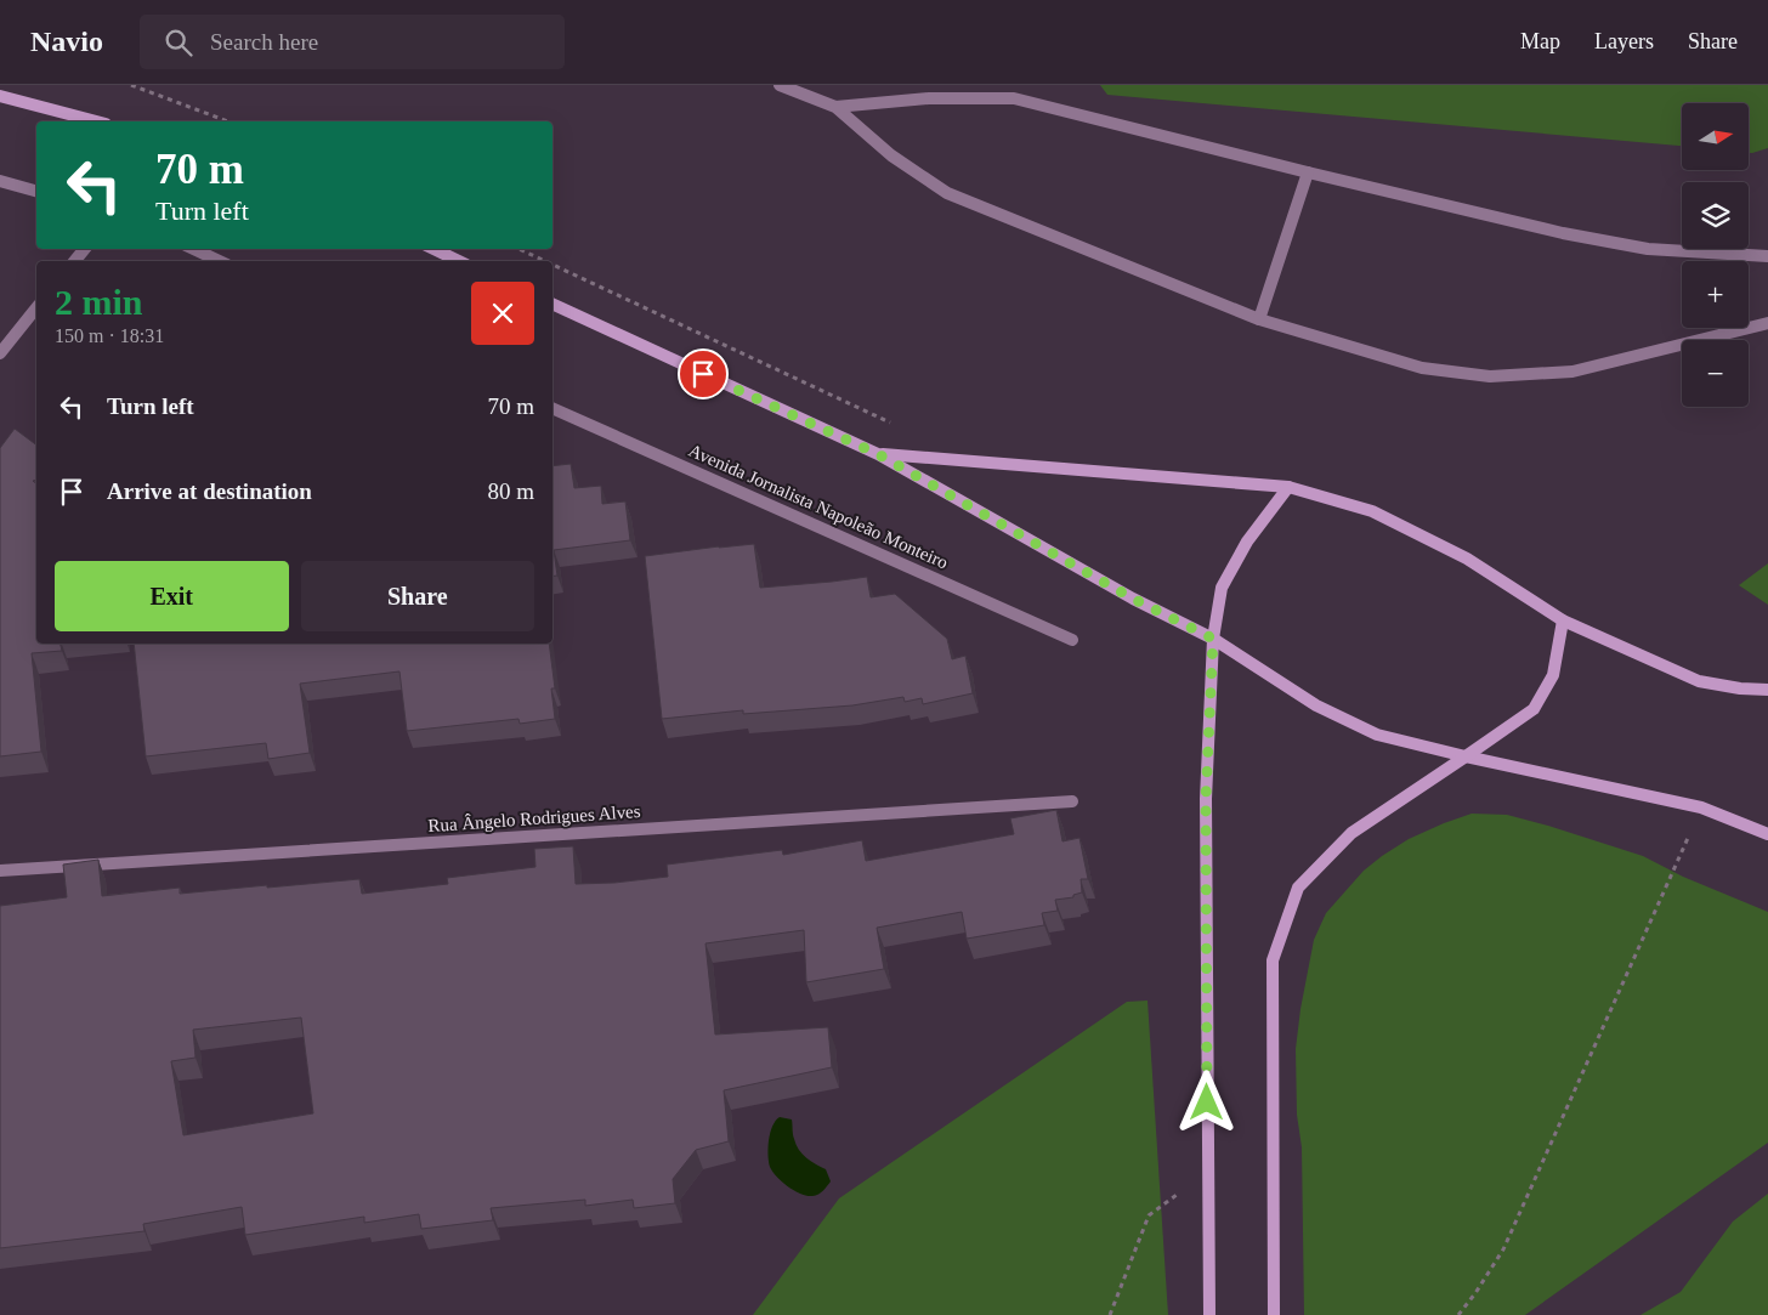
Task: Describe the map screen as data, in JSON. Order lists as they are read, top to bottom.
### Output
{
  "streets": {
    "street": ["Avenida Jornalista Napoleão Monteiro", "Rua Ângelo Rodrigues Alves"]
  },
  "north": "right",
  "page": {
    "header": "Navio",
    "search": "Search here",
    "nav": ["Map", "Layers", "Share"],
    "map_buttons": ["+", "−"],
    "turn": ["70 m", "Turn left"],
    "heading": ["2 min", "150 m · 18:31"],
    "list": [
      {
        "name": "Turn left",
        "value": "70 m"
      },
      {
        "name": "Arrive at destination",
        "value": "80 m"
      }
    ],
    "buttons": ["Exit", "Share"]
  }
}
